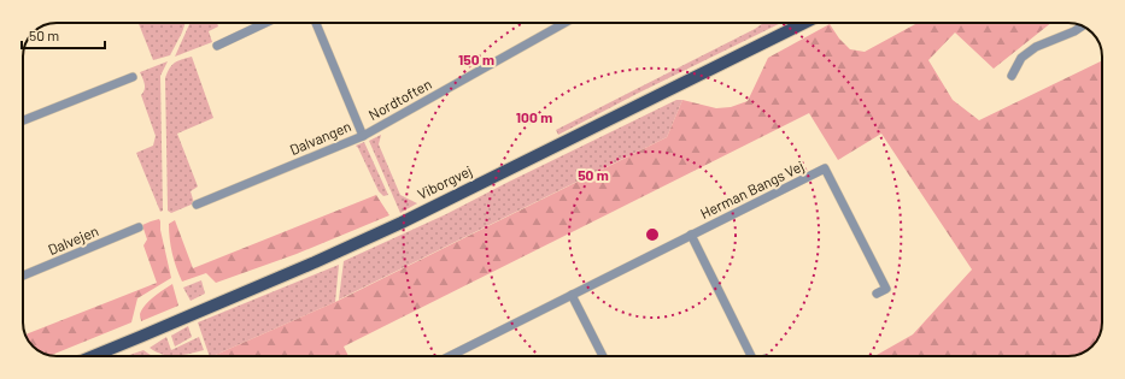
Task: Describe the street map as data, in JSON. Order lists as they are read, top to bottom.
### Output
{
  "streets": {
    "main road": ["Viborgvej"],
    "street": [
      "Nordtoften",
      "Dalvangen",
      "Herman Bangs Vej",
      "Dalvejen"
    ]
  },
  "crossings": [
    ["Nordtoften", "Dalvangen"]
  ],
  "scale_bar": "50 m",
  "rings": ["150 m", "100 m", "50 m"]
}
